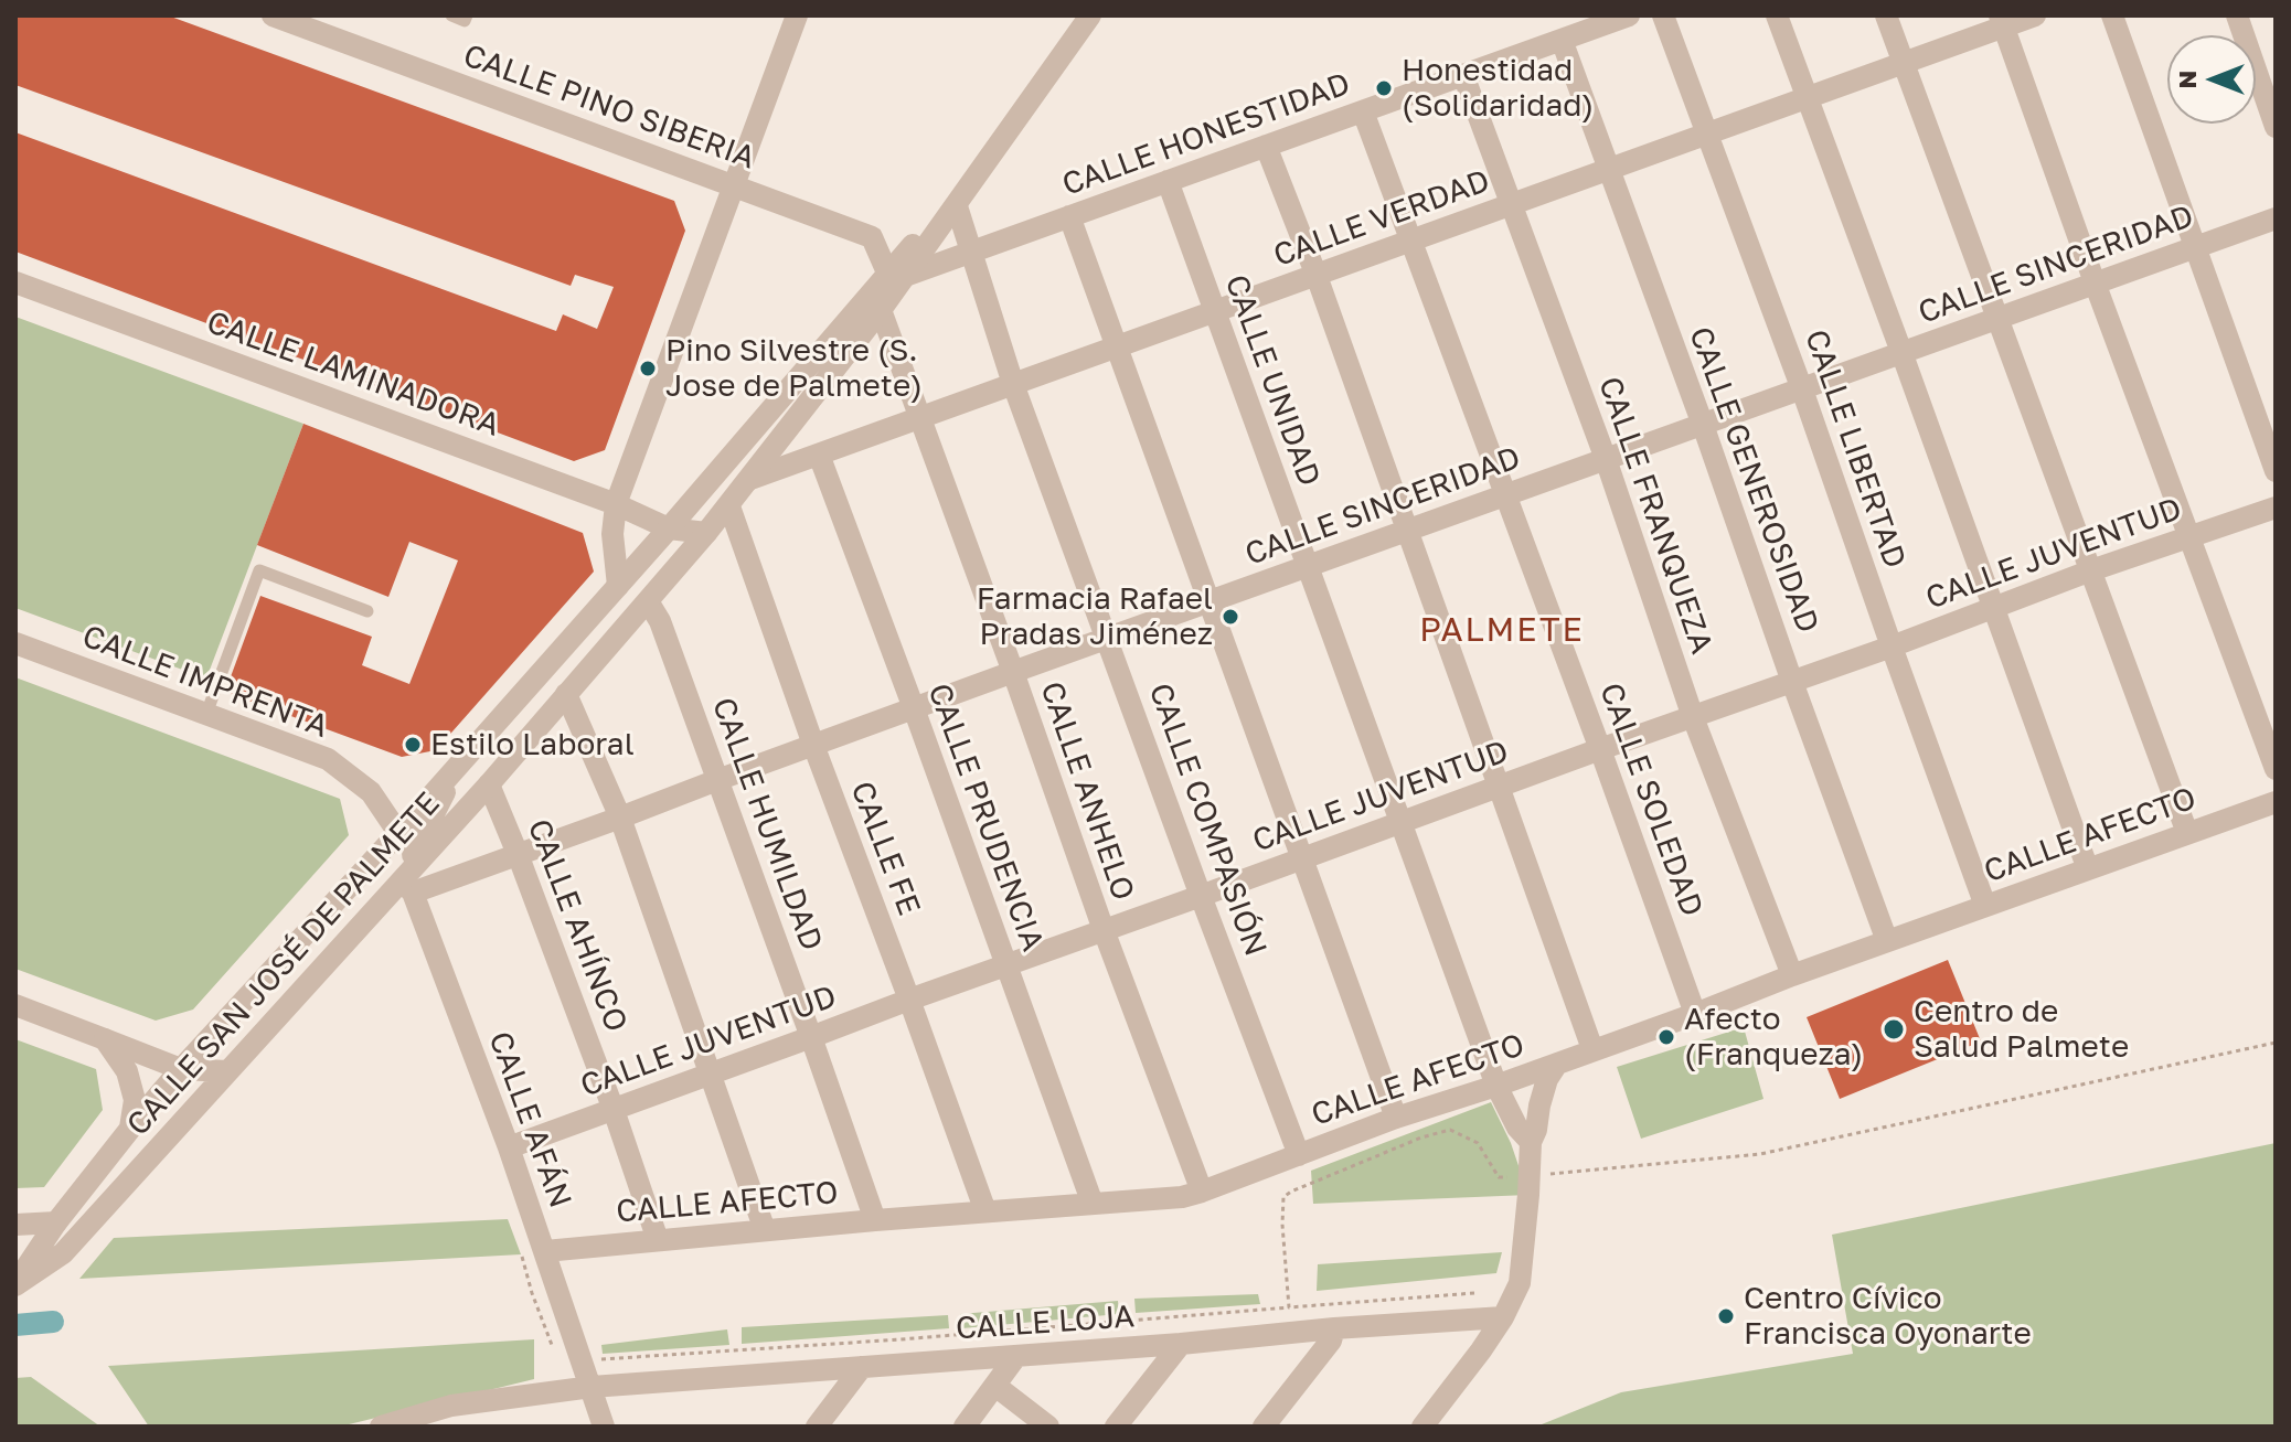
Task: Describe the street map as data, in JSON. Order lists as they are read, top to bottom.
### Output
{
  "streets": {
    "street": [
      "CALLE PINO SIBERIA",
      "CALLE HONESTIDAD",
      "CALLE VERDAD",
      "CALLE SINCERIDAD",
      "CALLE LAMINADORA",
      "CALLE UNIDAD",
      "CALLE LIBERTAD",
      "CALLE GENEROSIDAD",
      "CALLE FRANQUEZA",
      "CALLE JUVENTUD",
      "CALLE IMPRENTA",
      "CALLE ANHELO",
      "CALLE SOLEDAD",
      "CALLE PRUDENCIA",
      "CALLE COMPASIÓN",
      "CALLE HUMILDAD",
      "CALLE AFECTO",
      "CALLE FE",
      "CALLE AHÍNCO",
      "CALLE SAN JOSÉ DE PALMETE",
      "CALLE AFÁN",
      "CALLE LOJA"
    ]
  },
  "crossings": [
    ["CALLE PINO SIBERIA", "CALLE HONESTIDAD"],
    ["CALLE PINO SIBERIA", "CALLE SAN JOSÉ DE PALMETE"],
    ["CALLE HONESTIDAD", "CALLE UNIDAD"],
    ["CALLE HONESTIDAD", "CALLE GENEROSIDAD"],
    ["CALLE HONESTIDAD", "CALLE FRANQUEZA"],
    ["CALLE HONESTIDAD", "CALLE SOLEDAD"],
    ["CALLE HONESTIDAD", "CALLE COMPASIÓN"],
    ["CALLE HONESTIDAD", "CALLE SAN JOSÉ DE PALMETE"],
    ["CALLE VERDAD", "CALLE UNIDAD"],
    ["CALLE VERDAD", "CALLE LIBERTAD"],
    ["CALLE VERDAD", "CALLE GENEROSIDAD"],
    ["CALLE VERDAD", "CALLE FRANQUEZA"],
    ["CALLE VERDAD", "CALLE ANHELO"],
    ["CALLE VERDAD", "CALLE SOLEDAD"],
    ["CALLE VERDAD", "CALLE PRUDENCIA"],
    ["CALLE VERDAD", "CALLE COMPASIÓN"],
    ["CALLE VERDAD", "CALLE SAN JOSÉ DE PALMETE"],
    ["CALLE SINCERIDAD", "CALLE UNIDAD"],
    ["CALLE SINCERIDAD", "CALLE LIBERTAD"],
    ["CALLE SINCERIDAD", "CALLE GENEROSIDAD"],
    ["CALLE SINCERIDAD", "CALLE FRANQUEZA"],
    ["CALLE SINCERIDAD", "CALLE ANHELO"],
    ["CALLE SINCERIDAD", "CALLE SOLEDAD"],
    ["CALLE SINCERIDAD", "CALLE PRUDENCIA"],
    ["CALLE SINCERIDAD", "CALLE COMPASIÓN"],
    ["CALLE SINCERIDAD", "CALLE HUMILDAD"],
    ["CALLE SINCERIDAD", "CALLE FE"],
    ["CALLE SINCERIDAD", "CALLE AHÍNCO"],
    ["CALLE SINCERIDAD", "CALLE SAN JOSÉ DE PALMETE"],
    ["CALLE SINCERIDAD", "CALLE AFÁN"],
    ["CALLE LAMINADORA", "CALLE SAN JOSÉ DE PALMETE"],
    ["CALLE UNIDAD", "CALLE JUVENTUD"],
    ["CALLE UNIDAD", "CALLE AFECTO"],
    ["CALLE LIBERTAD", "CALLE JUVENTUD"],
    ["CALLE LIBERTAD", "CALLE AFECTO"],
    ["CALLE GENEROSIDAD", "CALLE JUVENTUD"],
    ["CALLE GENEROSIDAD", "CALLE AFECTO"],
    ["CALLE FRANQUEZA", "CALLE JUVENTUD"],
    ["CALLE FRANQUEZA", "CALLE AFECTO"],
    ["CALLE JUVENTUD", "CALLE ANHELO"],
    ["CALLE JUVENTUD", "CALLE SOLEDAD"],
    ["CALLE JUVENTUD", "CALLE PRUDENCIA"],
    ["CALLE JUVENTUD", "CALLE COMPASIÓN"],
    ["CALLE JUVENTUD", "CALLE HUMILDAD"],
    ["CALLE JUVENTUD", "CALLE FE"],
    ["CALLE JUVENTUD", "CALLE AHÍNCO"],
    ["CALLE JUVENTUD", "CALLE AFÁN"],
    ["CALLE IMPRENTA", "CALLE SAN JOSÉ DE PALMETE"],
    ["CALLE IMPRENTA", "CALLE AFÁN"],
    ["CALLE ANHELO", "CALLE AFECTO"],
    ["CALLE ANHELO", "CALLE SAN JOSÉ DE PALMETE"],
    ["CALLE SOLEDAD", "CALLE AFECTO"],
    ["CALLE PRUDENCIA", "CALLE AFECTO"],
    ["CALLE COMPASIÓN", "CALLE AFECTO"],
    ["CALLE COMPASIÓN", "CALLE SAN JOSÉ DE PALMETE"],
    ["CALLE HUMILDAD", "CALLE AFECTO"],
    ["CALLE HUMILDAD", "CALLE SAN JOSÉ DE PALMETE"],
    ["CALLE AFECTO", "CALLE FE"],
    ["CALLE AFECTO", "CALLE AHÍNCO"],
    ["CALLE AFECTO", "CALLE AFÁN"],
    ["CALLE FE", "CALLE SAN JOSÉ DE PALMETE"],
    ["CALLE AHÍNCO", "CALLE SAN JOSÉ DE PALMETE"],
    ["CALLE SAN JOSÉ DE PALMETE", "CALLE AFÁN"],
    ["CALLE AFÁN", "CALLE LOJA"]
  ],
  "districts": ["PALMETE"],
  "places": [
    "Honestidad (Solidaridad)",
    "Pino Silvestre (S. Jose de Palmete)",
    "Farmacia Rafael Pradas Jiménez",
    "Estilo Laboral",
    "Centro de Salud Palmete",
    "Afecto (Franqueza)",
    "Centro Cívico Francisca Oyonarte"
  ],
  "north": "left"
}
